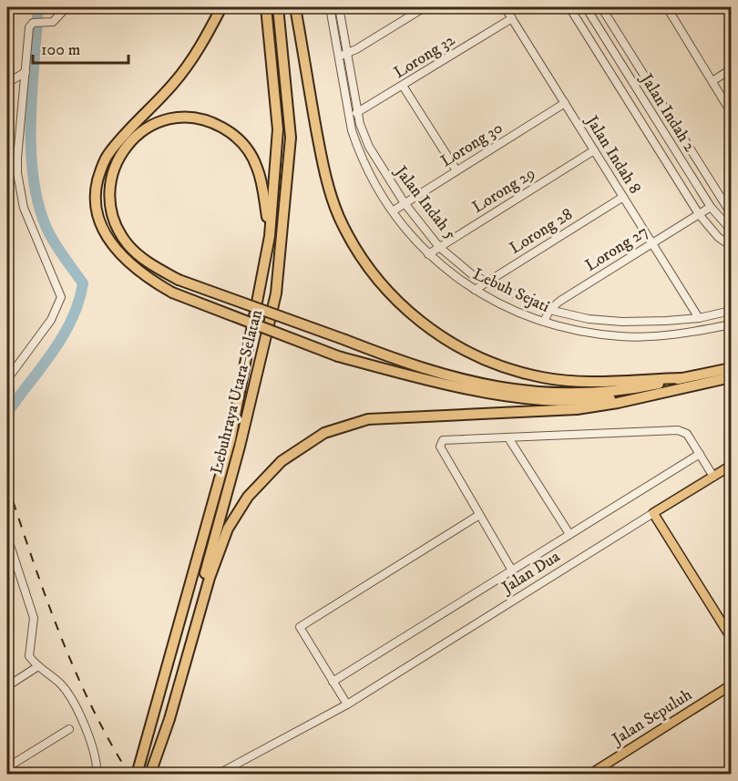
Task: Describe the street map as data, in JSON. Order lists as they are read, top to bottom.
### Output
{
  "streets": {
    "highway": ["Lebuhraya Utara–Selatan"],
    "main road": ["Jalan Dua", "Jalan Sepuluh"],
    "street": [
      "Lorong 32",
      "Jalan Indah 2",
      "Lorong 30",
      "Jalan Indah 8",
      "Lorong 29",
      "Jalan Indah 5",
      "Lorong 28",
      "Lorong 27",
      "Lebuh Sejati"
    ]
  },
  "crossings": [
    ["Lorong 32", "Jalan Indah 8"],
    ["Lorong 32", "Jalan Indah 5"],
    ["Lorong 32", "Lebuh Sejati"],
    ["Jalan Indah 2", "Lorong 27"],
    ["Lorong 30", "Jalan Indah 8"],
    ["Lorong 30", "Jalan Indah 5"],
    ["Lorong 30", "Lebuh Sejati"],
    ["Jalan Indah 8", "Lorong 29"],
    ["Jalan Indah 8", "Jalan Indah 5"],
    ["Jalan Indah 8", "Lorong 28"],
    ["Jalan Indah 8", "Lorong 27"],
    ["Lorong 29", "Jalan Indah 5"],
    ["Lorong 29", "Lebuh Sejati"],
    ["Jalan Indah 5", "Lorong 28"],
    ["Jalan Indah 5", "Lorong 27"],
    ["Lorong 28", "Lebuh Sejati"]
  ],
  "scale_bar": "100 m"
}
